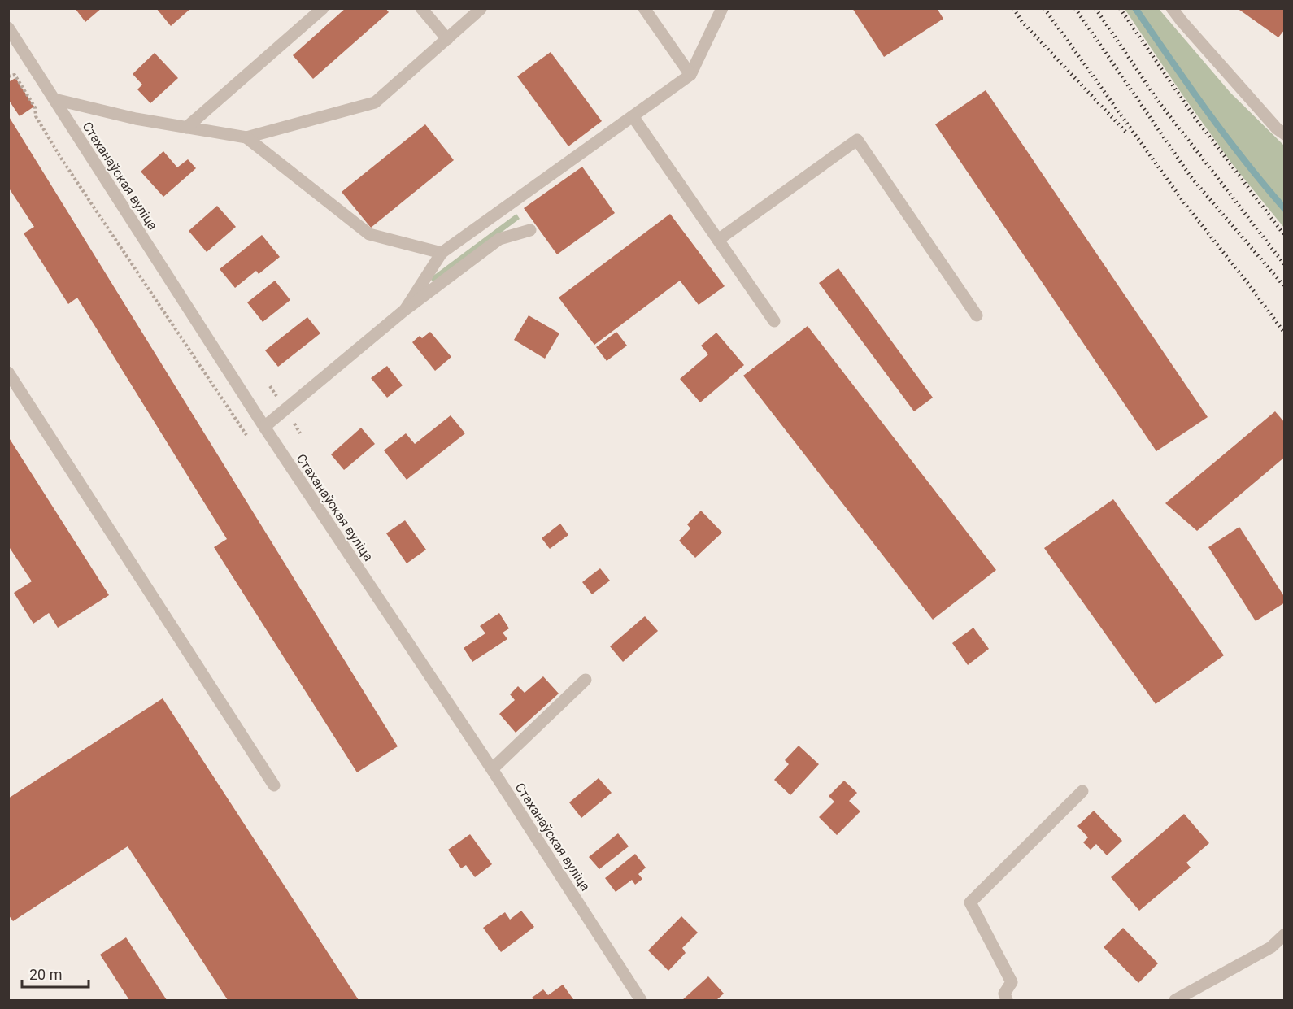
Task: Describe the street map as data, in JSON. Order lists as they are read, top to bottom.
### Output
{
  "streets": {
    "street": ["Стаханаўская вуліца"]
  },
  "scale_bar": "20 m"
}
